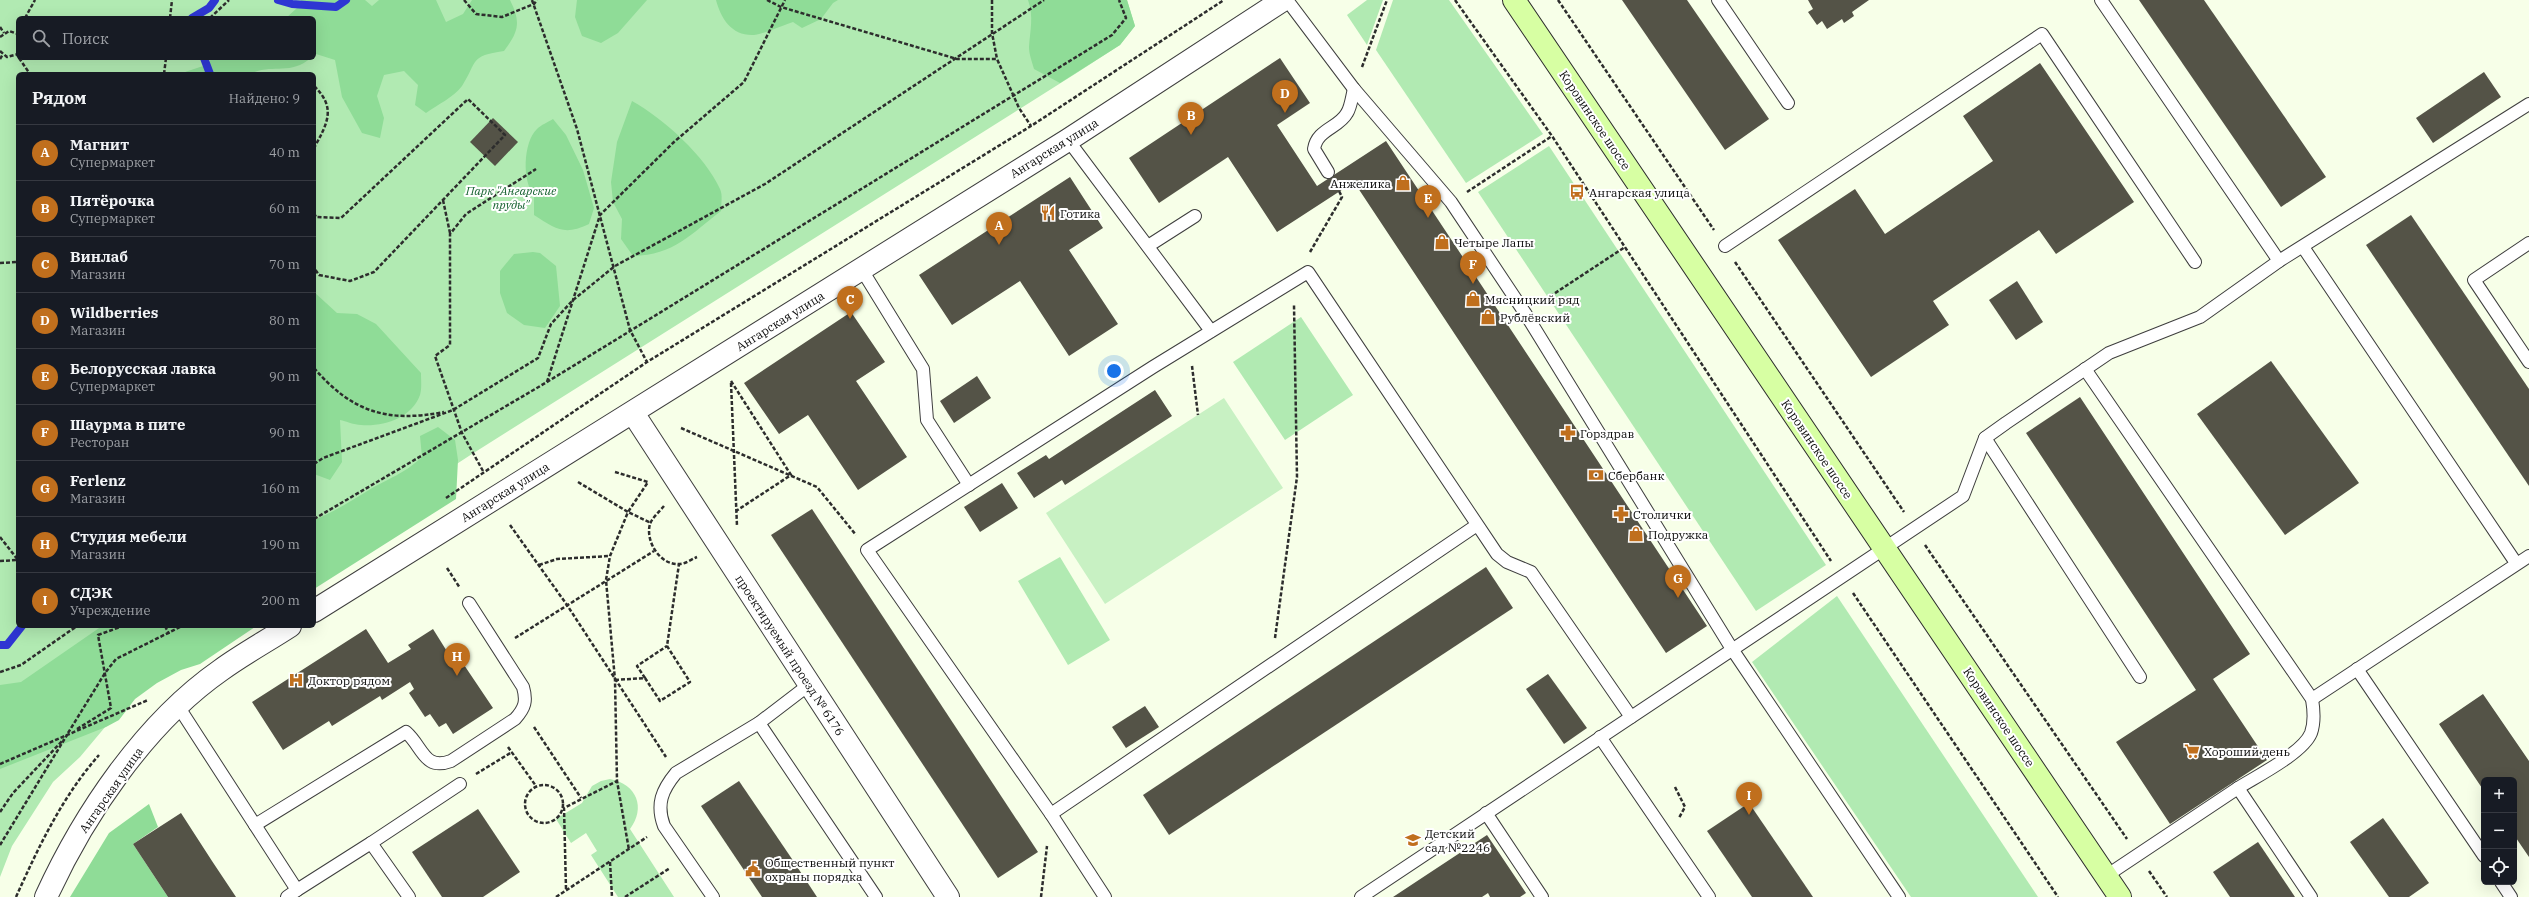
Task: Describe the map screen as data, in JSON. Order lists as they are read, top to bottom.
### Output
{
  "streets": {
    "main road": ["Коровинское шоссе"],
    "street": ["Ангарская улица", "проектируемый проезд № 6176"]
  },
  "crossings": [
    ["Ангарская улица", "проектируемый проезд № 6176"]
  ],
  "parks": ["Парк \"Ангарские пруды\""],
  "places": {
    "shop": [
      "Анжелика",
      "Четыре Лапы",
      "Мясницкий ряд",
      "Рублёвский",
      "Подружка"
    ],
    "bus stop": ["Ангарская улица"],
    "restaurant": ["Готика"],
    "pharmacy": ["Горздрав", "Столички"],
    "bank": ["Сбербанк"],
    "hospital": ["Доктор рядом"],
    "supermarket": ["Хороший день"],
    "school or university": ["Детский сад №2246"],
    "public building": ["Общественный пункт охраны порядка"]
  },
  "page": {
    "search": "Поиск",
    "heading": ["Рядом", "Найдено: 9"],
    "pins": [
      "D",
      "B",
      "E",
      "A",
      "F",
      "C",
      "G",
      "H",
      "I"
    ],
    "list": [
      {
        "mark": "A",
        "name": "Магнит",
        "note": "Супермаркет",
        "value": "40 m"
      },
      {
        "mark": "B",
        "name": "Пятёрочка",
        "note": "Супермаркет",
        "value": "60 m"
      },
      {
        "mark": "C",
        "name": "Винлаб",
        "note": "Магазин",
        "value": "70 m"
      },
      {
        "mark": "D",
        "name": "Wildberries",
        "note": "Магазин",
        "value": "80 m"
      },
      {
        "mark": "E",
        "name": "Белорусская лавка",
        "note": "Супермаркет",
        "value": "90 m"
      },
      {
        "mark": "F",
        "name": "Шаурма в пите",
        "note": "Ресторан",
        "value": "90 m"
      },
      {
        "mark": "G",
        "name": "Ferlenz",
        "note": "Магазин",
        "value": "160 m"
      },
      {
        "mark": "H",
        "name": "Студия мебели",
        "note": "Магазин",
        "value": "190 m"
      },
      {
        "mark": "I",
        "name": "СДЭК",
        "note": "Учреждение",
        "value": "200 m"
      }
    ],
    "map_buttons": ["+", "−"]
  }
}
